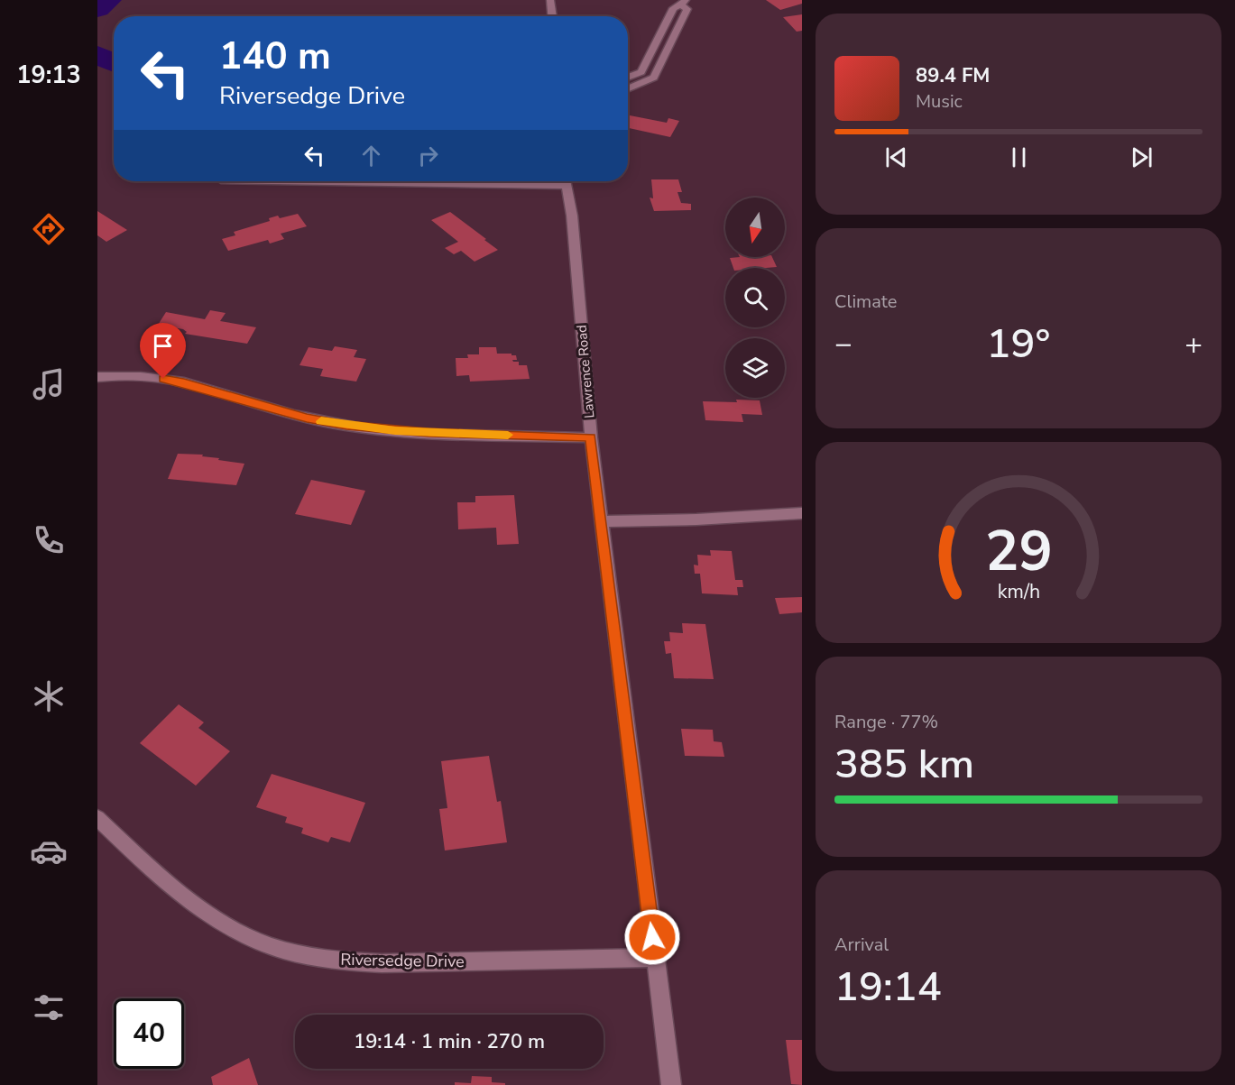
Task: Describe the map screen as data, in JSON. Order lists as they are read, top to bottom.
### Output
{
  "streets": {
    "street": ["Lawrence Road", "Riversedge Drive"]
  },
  "crossings": [
    ["Lawrence Road", "Riversedge Drive"]
  ],
  "north": "bottom",
  "page": {
    "tabs": "19:13",
    "turn": ["140 m", "Riversedge Drive"],
    "song": ["89.4 FM", "Music"],
    "tile": [
      "Climate",
      ["Range · 77%", "385 km"],
      ["Arrival", "19:14"]
    ],
    "heat": ["−", "19°", "+"],
    "limit": "40",
    "trip": "19:14 · 1 min · 270 m",
    "gauge": ["29", "km/h"]
  }
}
